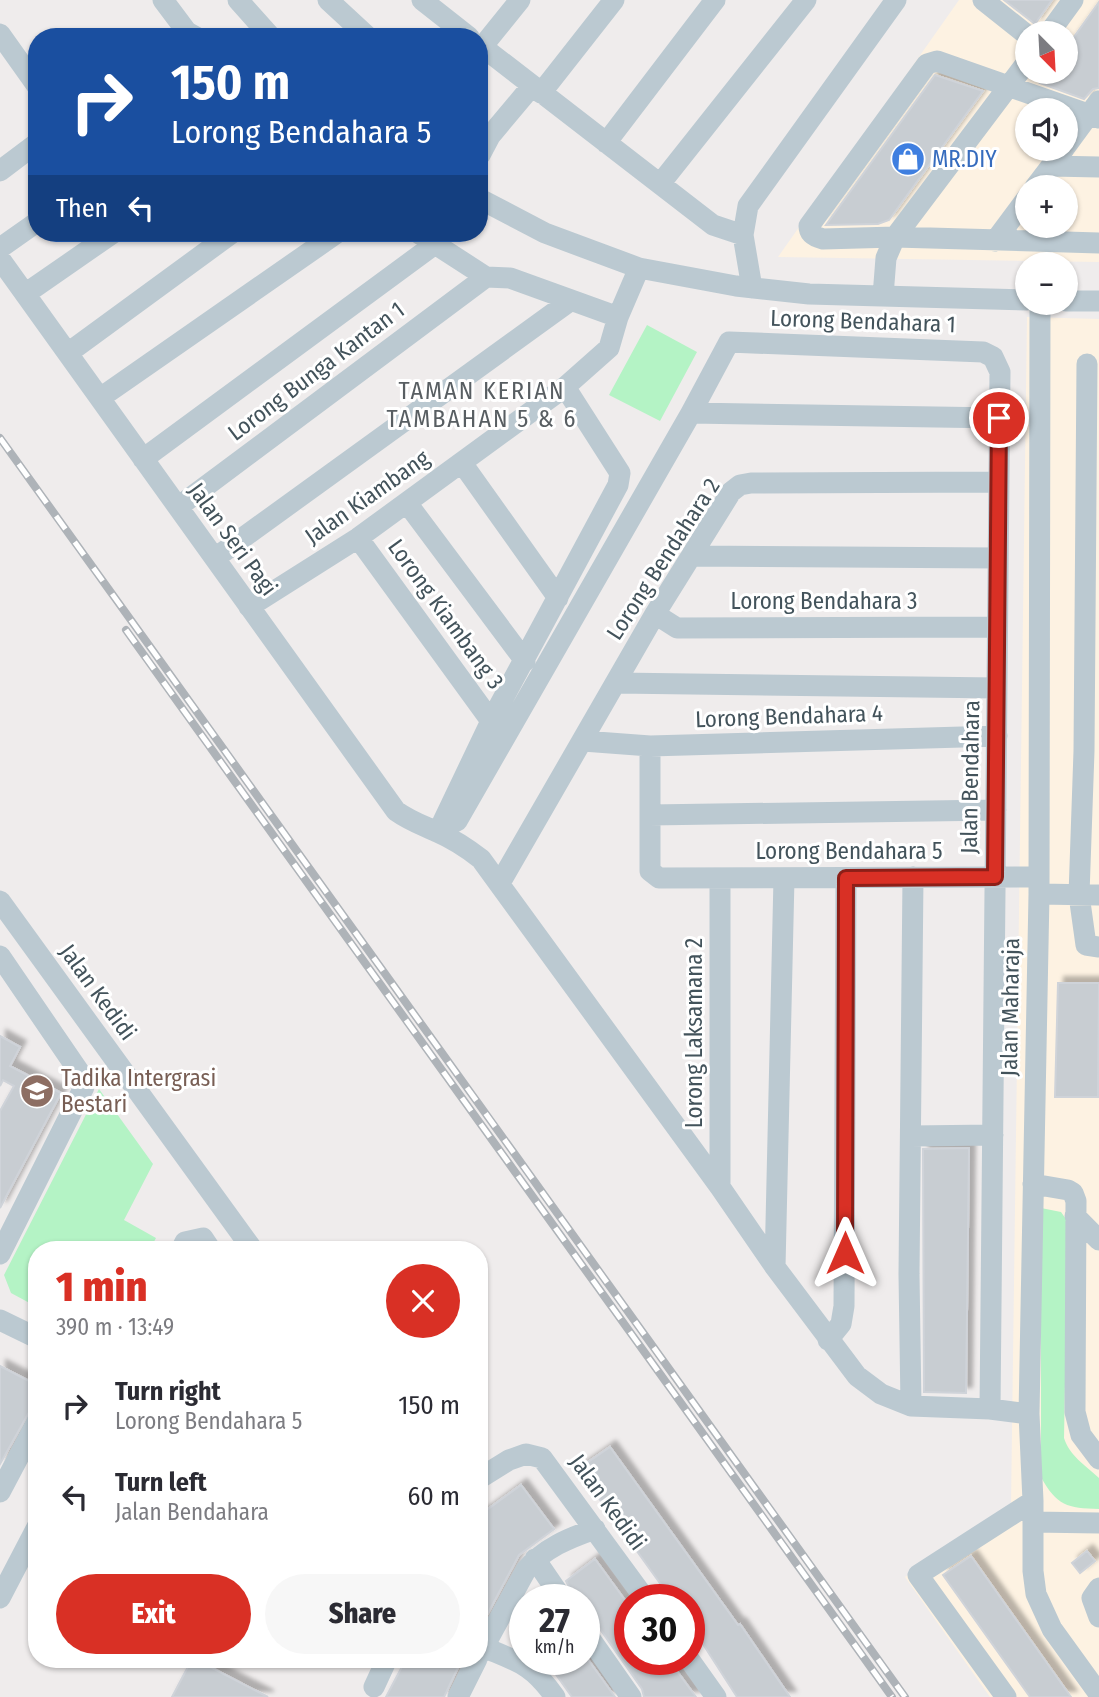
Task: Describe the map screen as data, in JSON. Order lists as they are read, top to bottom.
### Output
{
  "streets": {
    "street": [
      "Lorong Bendahara 1",
      "Lorong Bunga Kantan 1",
      "Jalan Kiambang",
      "Jalan Seri Pagi",
      "Lorong Bendahara 2",
      "Lorong Bendahara 3",
      "Lorong Kiambang 3",
      "Lorong Bendahara 4",
      "Jalan Bendahara",
      "Lorong Bendahara 5",
      "Jalan Kedidi",
      "Jalan Maharaja",
      "Lorong Laksamana 2"
    ]
  },
  "crossings": [
    ["Lorong Bendahara 1", "Jalan Bendahara"],
    ["Lorong Bunga Kantan 1", "Jalan Seri Pagi"],
    ["Jalan Kiambang", "Jalan Seri Pagi"],
    ["Jalan Kiambang", "Lorong Kiambang 3"],
    ["Jalan Seri Pagi", "Lorong Bendahara 2"],
    ["Jalan Seri Pagi", "Lorong Laksamana 2"],
    ["Lorong Bendahara 2", "Lorong Bendahara 3"],
    ["Lorong Bendahara 2", "Lorong Bendahara 4"],
    ["Lorong Bendahara 2", "Jalan Bendahara"],
    ["Lorong Bendahara 3", "Jalan Bendahara"],
    ["Lorong Bendahara 4", "Jalan Bendahara"],
    ["Jalan Bendahara", "Lorong Bendahara 5"],
    ["Lorong Bendahara 5", "Jalan Maharaja"],
    ["Lorong Bendahara 5", "Lorong Laksamana 2"]
  ],
  "districts": ["TAMAN KERIAN TAMBAHAN 5 & 6"],
  "places": {
    "shop": ["MR.DIY"],
    "school or university": ["Tadika Intergrasi Bestari"]
  },
  "north": "bottom right",
  "page": {
    "map_buttons": ["+", "−"],
    "turn": ["150 m", "Lorong Bendahara 5"],
    "then": "Then",
    "heading": ["1 min", "390 m · 13:49"],
    "list": [
      {
        "name": "Turn right",
        "note": "Lorong Bendahara 5",
        "value": "150 m"
      },
      {
        "name": "Turn left",
        "note": "Jalan Bendahara",
        "value": "60 m"
      }
    ],
    "buttons": ["Exit", "Share"],
    "speed": "27 km/h",
    "limit": "30"
  }
}
